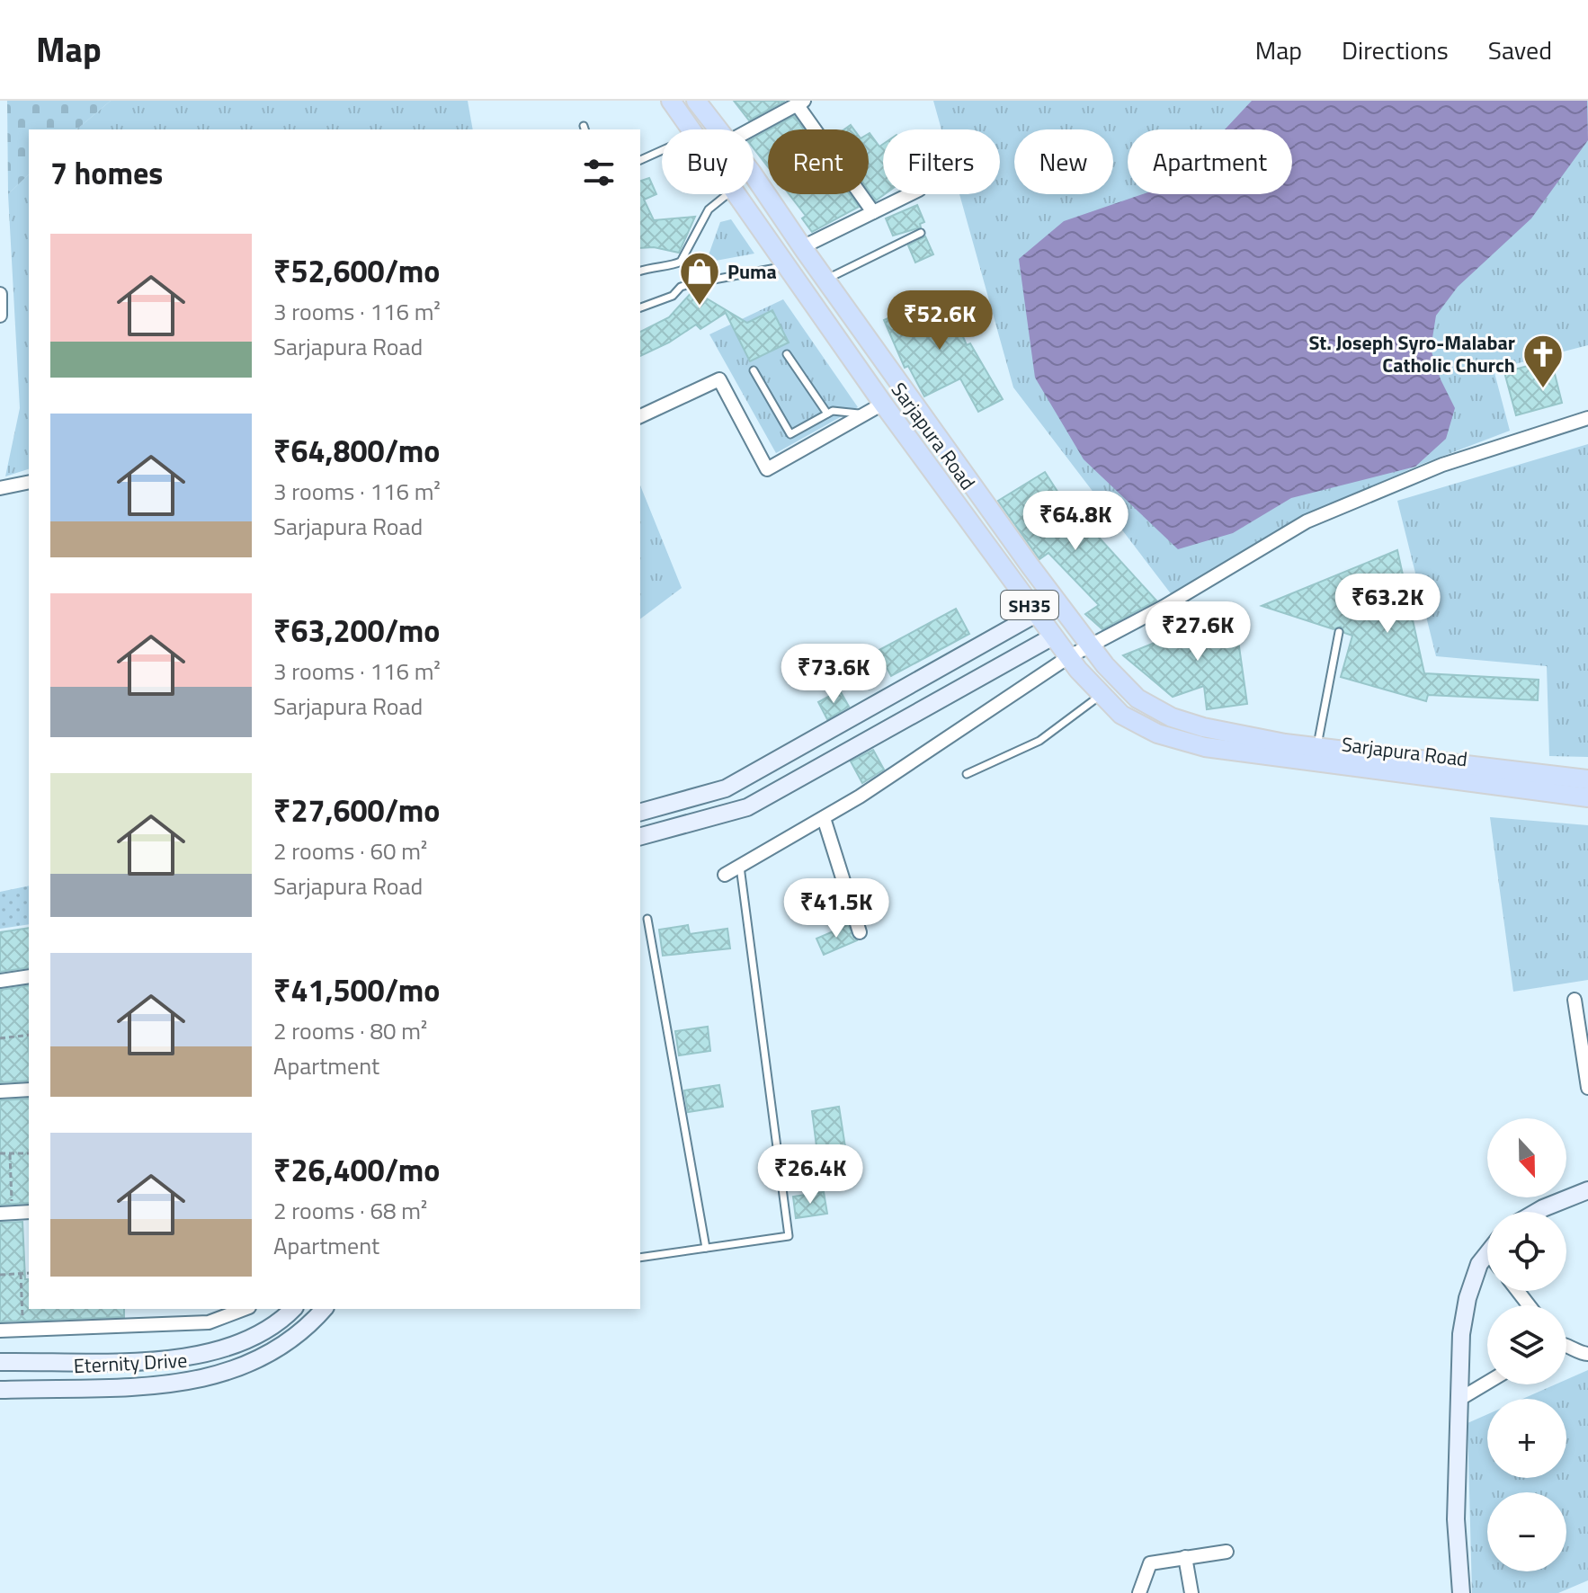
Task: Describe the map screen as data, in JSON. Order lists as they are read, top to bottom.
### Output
{
  "streets": {
    "main road": ["Sarjapura Road", "SH35"],
    "street": ["Eternity Drive"]
  },
  "places": {
    "shop": ["Puma"],
    "church": ["St. Joseph Syro-Malabar Catholic Church"]
  },
  "north": "bottom",
  "page": {
    "header": "Map",
    "nav": ["Map", "Directions", "Saved"],
    "chip": [
      "Buy",
      "Rent",
      "Filters",
      "New",
      "Apartment"
    ],
    "heading": "7 homes",
    "list": [
      {
        "name": "₹52,600/mo",
        "note": "3 rooms · 116 m² · Sarjapura Road"
      },
      {
        "name": "₹64,800/mo",
        "note": "3 rooms · 116 m² · Sarjapura Road"
      },
      {
        "name": "₹63,200/mo",
        "note": "3 rooms · 116 m² · Sarjapura Road"
      },
      {
        "name": "₹27,600/mo",
        "note": "2 rooms · 60 m² · Sarjapura Road"
      },
      {
        "name": "₹41,500/mo",
        "note": "2 rooms · 80 m² · Apartment"
      },
      {
        "name": "₹26,400/mo",
        "note": "2 rooms · 68 m² · Apartment"
      }
    ],
    "price": [
      "₹52.6K",
      "₹64.8K",
      "₹63.2K",
      "₹27.6K",
      "₹73.6K",
      "₹41.5K",
      "₹26.4K"
    ],
    "map_buttons": ["+", "−"]
  }
}
